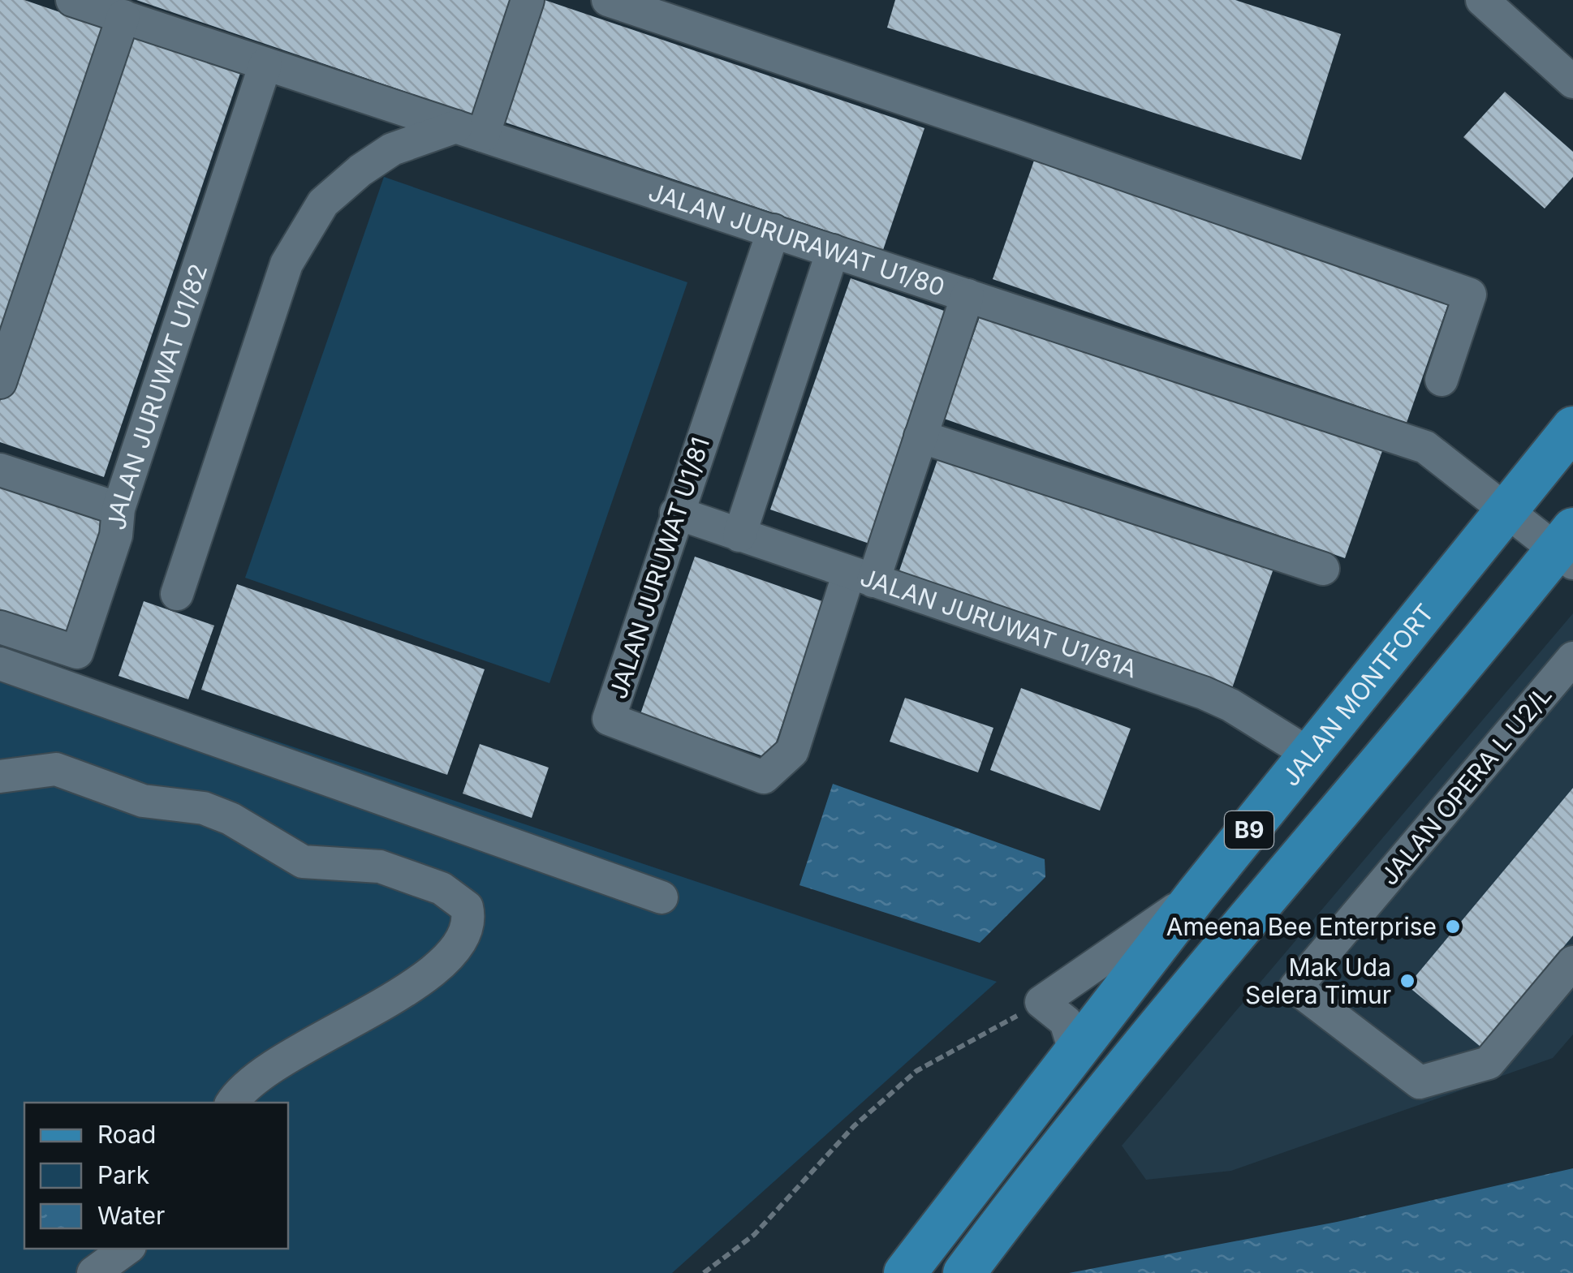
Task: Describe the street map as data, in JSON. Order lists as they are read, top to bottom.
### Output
{
  "streets": {
    "main road": ["JALAN MONTFORT", "B9"],
    "street": [
      "JALAN JURURAWAT U1/80",
      "JALAN JURUWAT U1/82",
      "JALAN JURUWAT U1/81",
      "JALAN JURUWAT U1/81A",
      "JALAN OPERA L U2/L"
    ]
  },
  "crossings": [
    ["JALAN JURURAWAT U1/80", "JALAN JURUWAT U1/82"],
    ["JALAN JURURAWAT U1/80", "JALAN JURUWAT U1/81"],
    ["JALAN JURURAWAT U1/80", "JALAN MONTFORT"],
    ["JALAN JURURAWAT U1/80", "B9"],
    ["JALAN JURUWAT U1/81", "JALAN JURUWAT U1/81A"],
    ["JALAN JURUWAT U1/81A", "JALAN MONTFORT"]
  ],
  "places": ["Ameena Bee Enterprise", "Mak Uda Selera Timur"],
  "legend": ["Road", "Park", "Water"]
}
